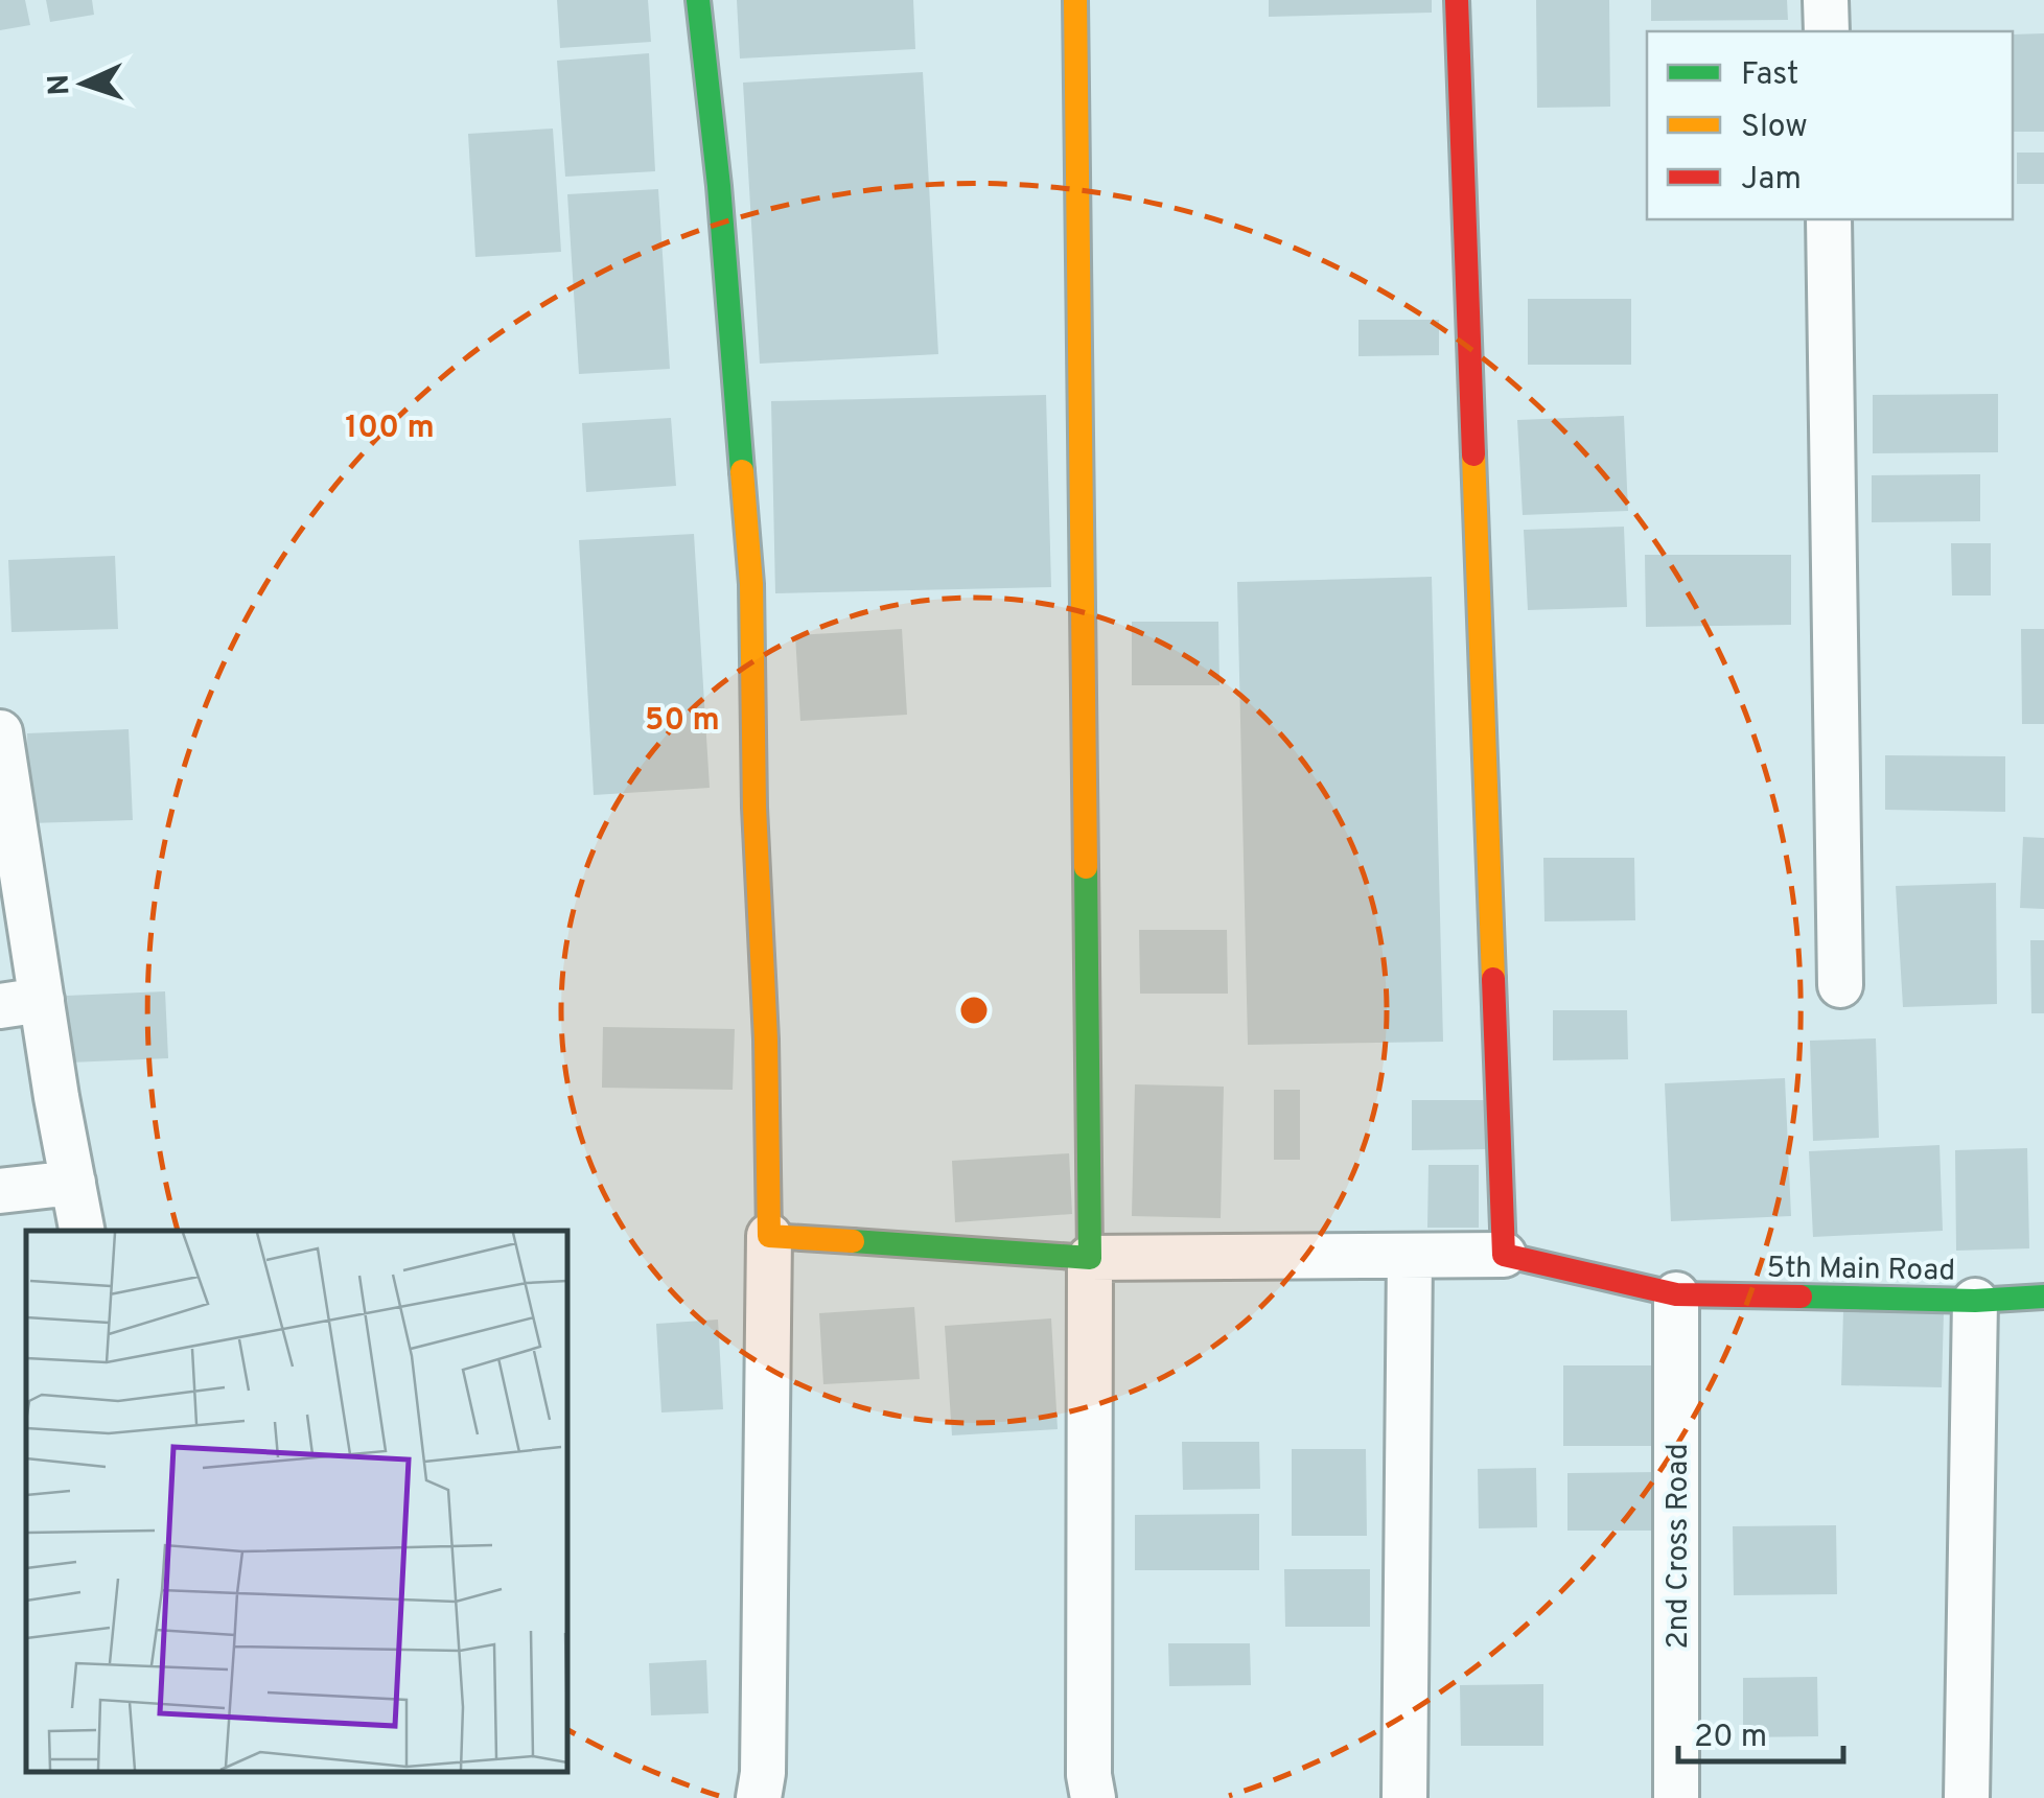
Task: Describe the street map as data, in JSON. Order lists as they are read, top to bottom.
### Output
{
  "streets": {
    "street": ["5th Main Road", "2nd Cross Road"]
  },
  "crossings": [
    ["5th Main Road", "2nd Cross Road"]
  ],
  "legend": ["Fast", "Slow", "Jam"],
  "scale_bar": "20 m",
  "north": "left",
  "rings": ["100 m", "50 m"]
}
